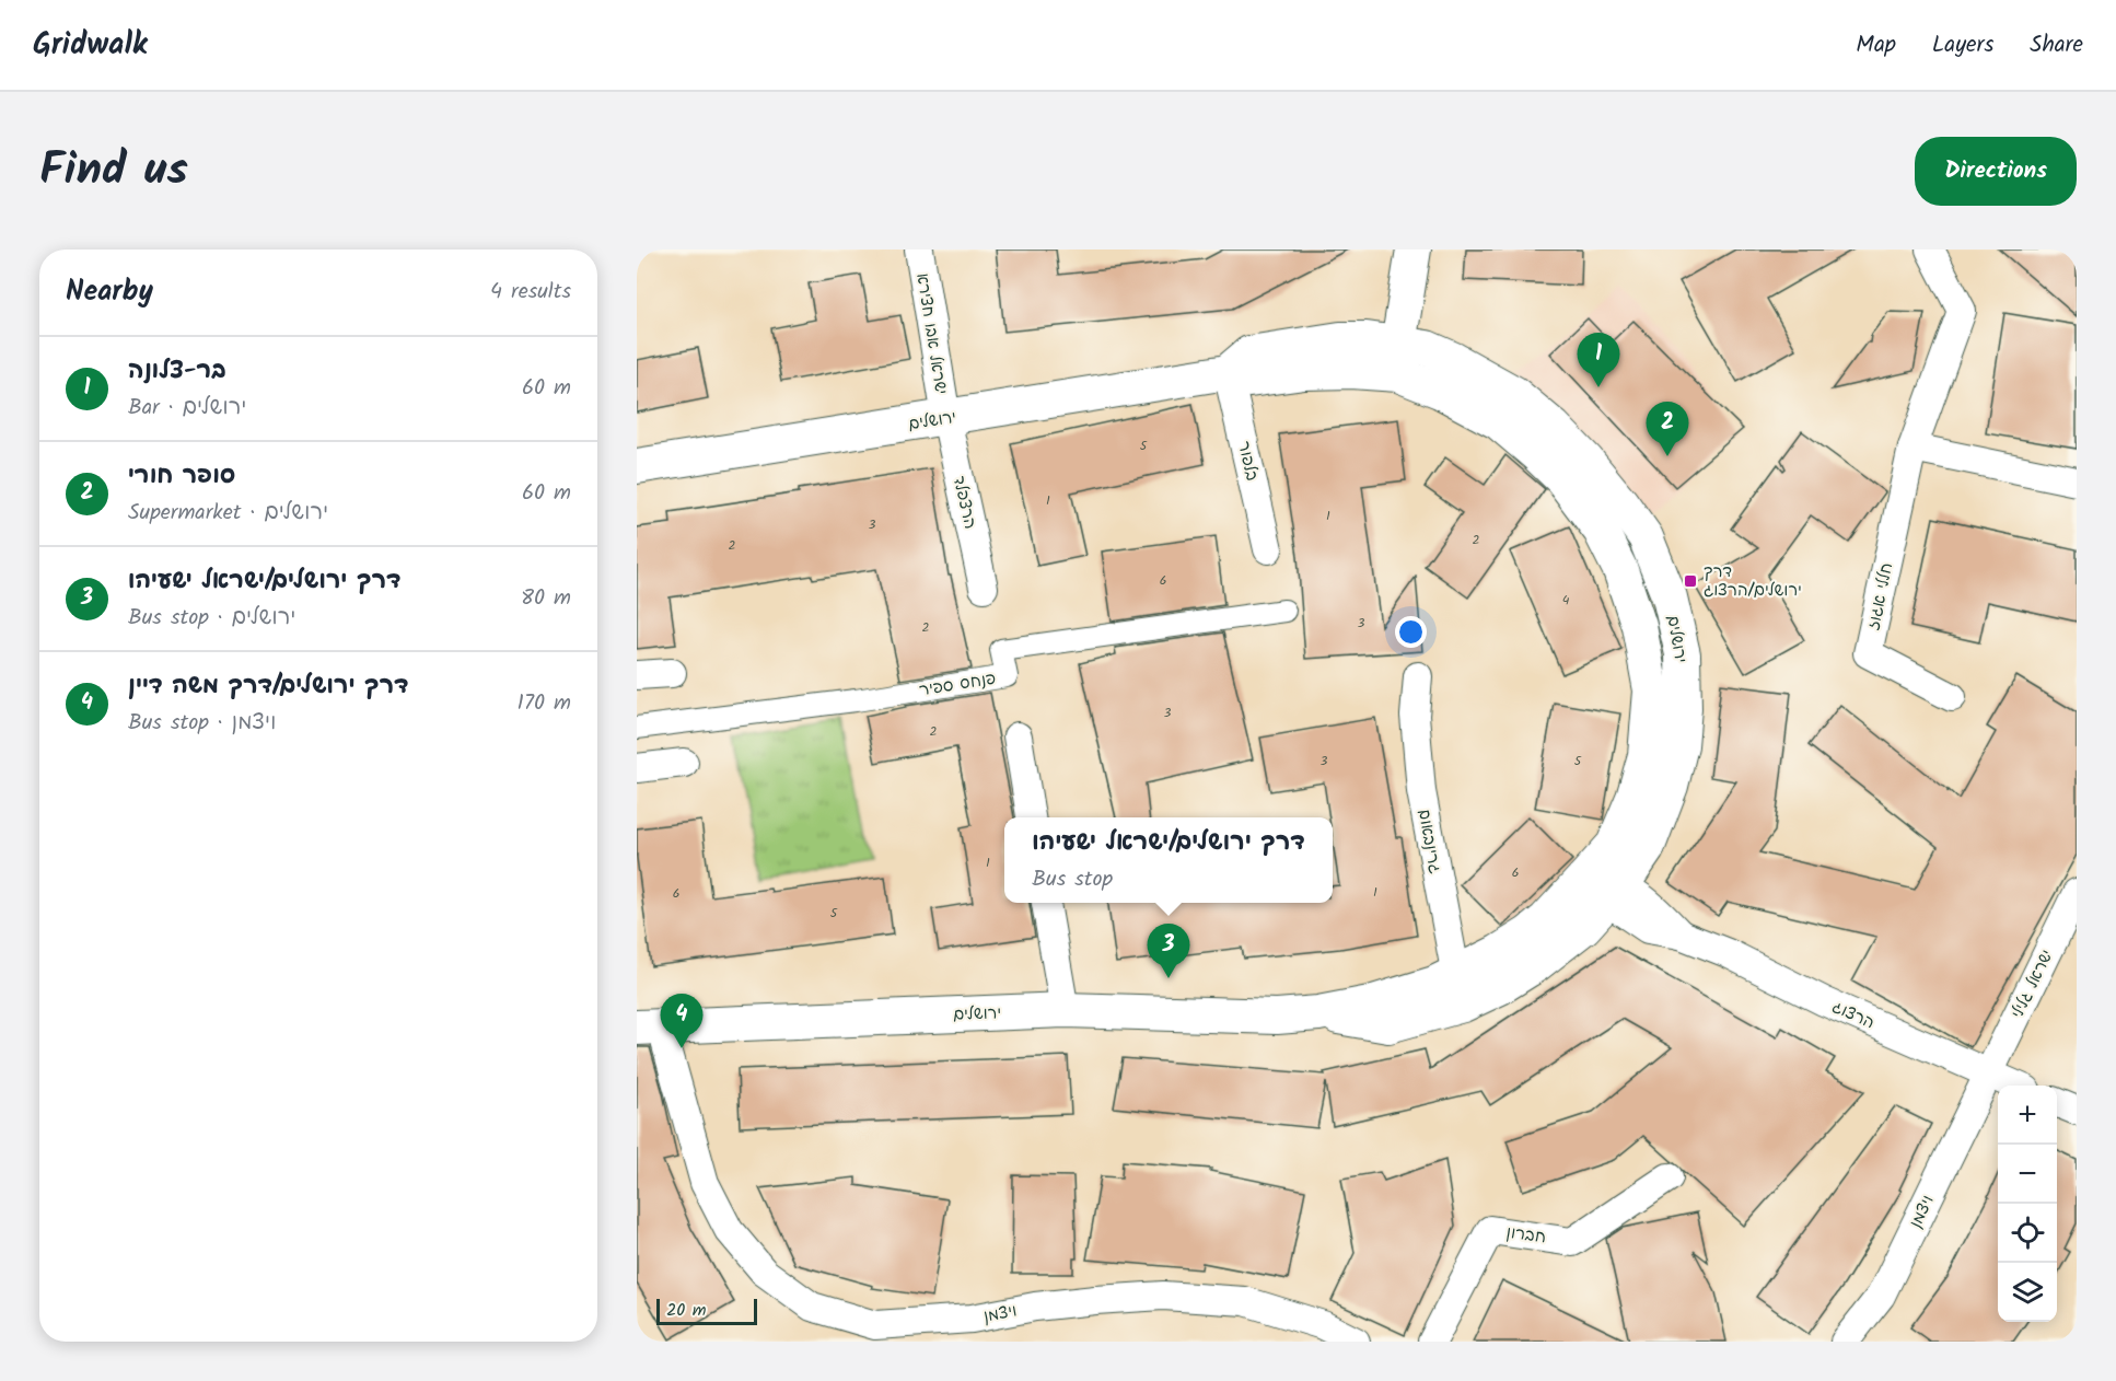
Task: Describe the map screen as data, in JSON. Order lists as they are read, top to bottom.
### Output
{
  "streets": {
    "street": [
      "ישראל אבו חצירא",
      "ירושלים",
      "בלפור",
      "הרצפלד",
      "חללי אגוז",
      "פנחס ספיר",
      "גרינבאום",
      "ישראל גלילי",
      "הרצוג",
      "ויצמן",
      "חברון"
    ]
  },
  "crossings": [
    ["ישראל אבו חצירא", "ירושלים"],
    ["ישראל אבו חצירא", "הרצפלד"],
    ["ירושלים", "בלפור"],
    ["ירושלים", "הרצפלד"],
    ["ירושלים", "גרינבאום"],
    ["ירושלים", "הרצוג"],
    ["ירושלים", "ויצמן"],
    ["ישראל גלילי", "הרצוג"],
    ["ישראל גלילי", "ויצמן"],
    ["הרצוג", "ויצמן"]
  ],
  "places": {
    "transit": ["דרך ירושלים/הרצוג"]
  },
  "house_numbers": [
    "5",
    "1",
    "1",
    "3",
    "2",
    "2",
    "6",
    "4",
    "3",
    "2",
    "3",
    "2",
    "3",
    "5",
    "1",
    "6",
    "1",
    "6",
    "5"
  ],
  "scale_bar": "20 m",
  "page": {
    "header": "Gridwalk",
    "nav": ["Map", "Layers", "Share"],
    "title": "Find us",
    "buttons": "Directions",
    "heading": ["Nearby", "4 results"],
    "pins": [
      "1",
      "2",
      "3",
      "4"
    ],
    "list": [
      {
        "mark": "1",
        "name": "בר-צלונה",
        "note": "Bar · ירושלים",
        "value": "60 m"
      },
      {
        "mark": "2",
        "name": "סופר חורי",
        "note": "Supermarket · ירושלים",
        "value": "60 m"
      },
      {
        "mark": "3",
        "name": "דרך ירושלים/ישראל ישעיהו",
        "note": "Bus stop · ירושלים",
        "value": "80 m"
      },
      {
        "mark": "4",
        "name": "דרך ירושלים/דרך משה דיין",
        "note": "Bus stop · ויצמן",
        "value": "170 m"
      }
    ],
    "popup": ["דרך ירושלים/ישראל ישעיהו", "Bus stop"],
    "map_buttons": ["+", "−"],
    "scale": "20 m"
  }
}
